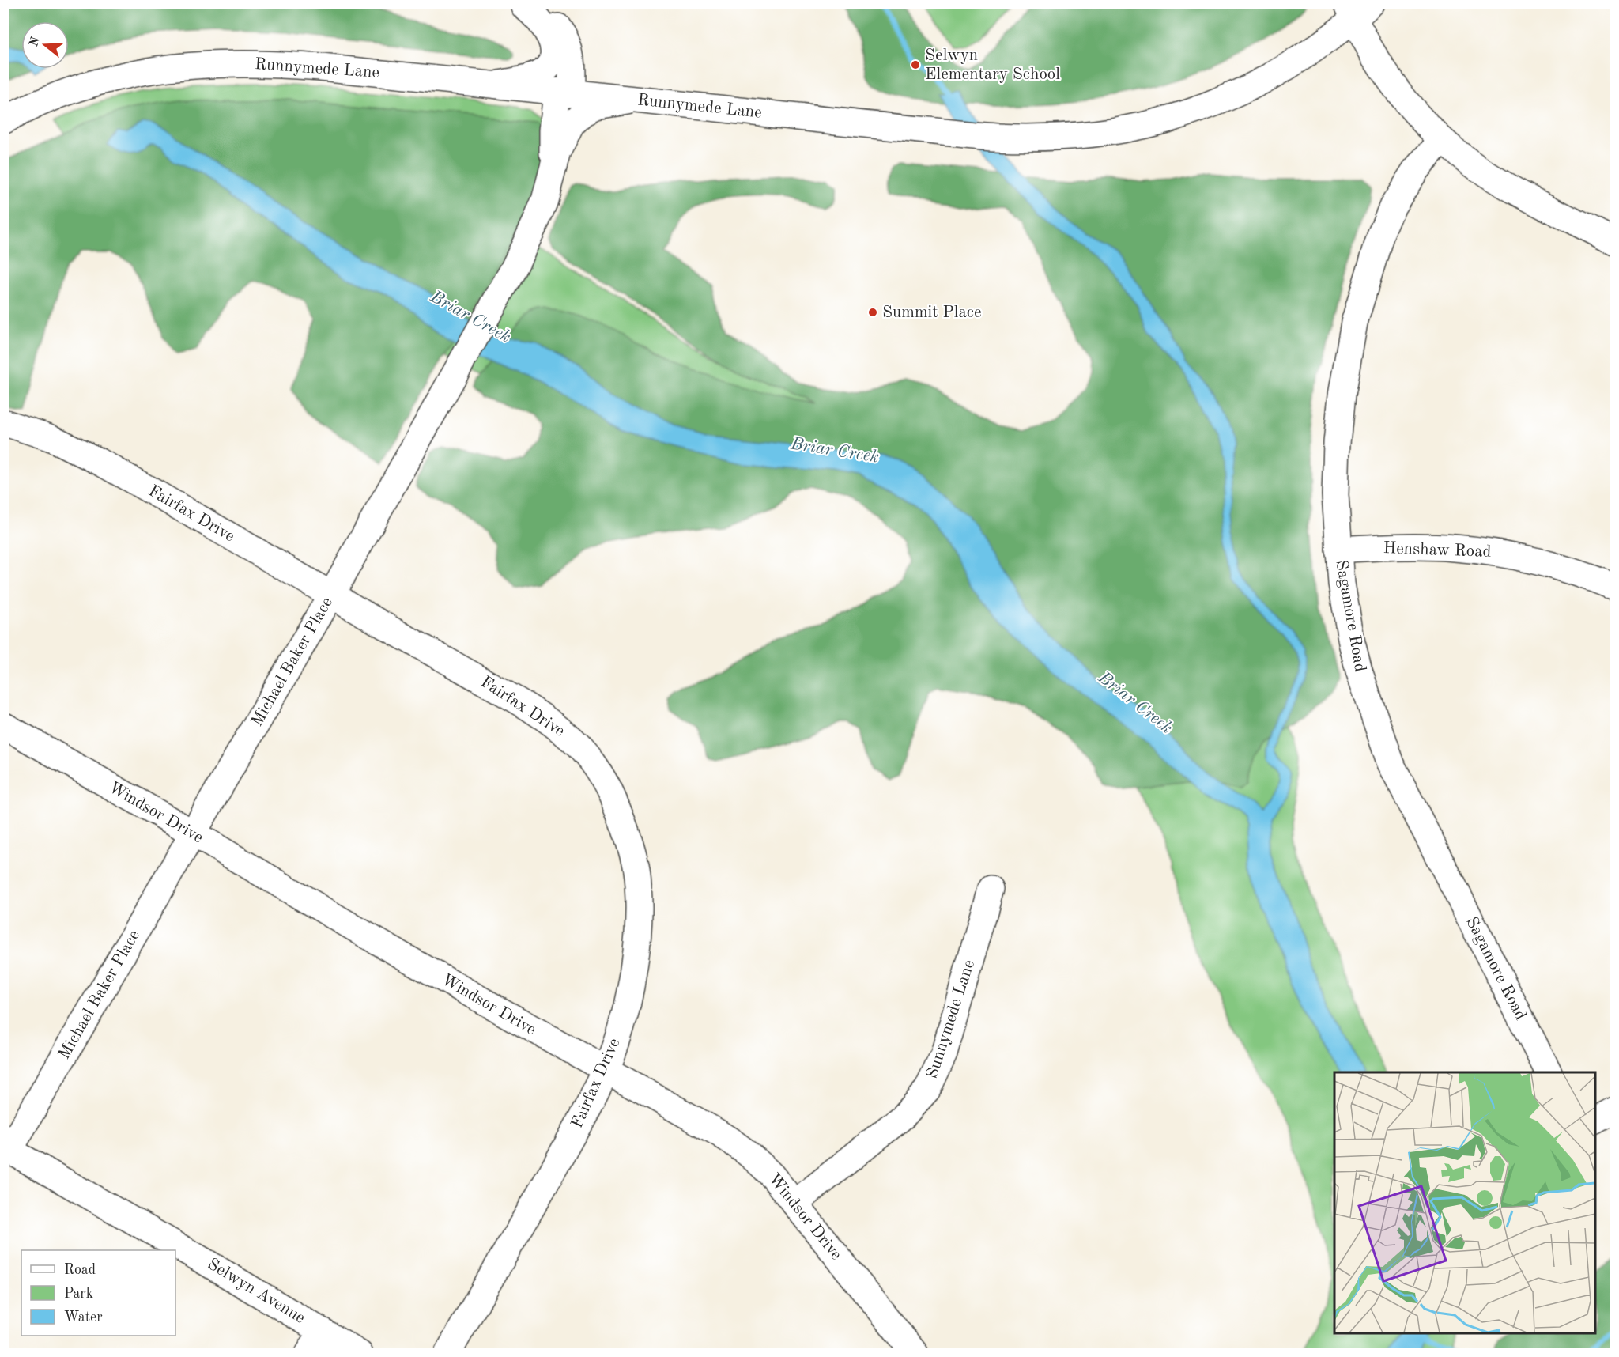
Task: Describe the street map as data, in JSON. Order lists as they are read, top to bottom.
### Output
{
  "streets": {
    "street": [
      "Runnymede Lane",
      "Fairfax Drive",
      "Henshaw Road",
      "Sagamore Road",
      "Michael Baker Place",
      "Windsor Drive",
      "Sunnymede Lane",
      "Selwyn Avenue"
    ]
  },
  "crossings": [
    ["Fairfax Drive", "Michael Baker Place"],
    ["Fairfax Drive", "Windsor Drive"],
    ["Henshaw Road", "Sagamore Road"],
    ["Michael Baker Place", "Windsor Drive"],
    ["Michael Baker Place", "Selwyn Avenue"],
    ["Windsor Drive", "Sunnymede Lane"]
  ],
  "water": ["Briar Creek"],
  "places": ["Selwyn Elementary School", "Summit Place"],
  "legend": ["Road", "Park", "Water"],
  "north": "left"
}
